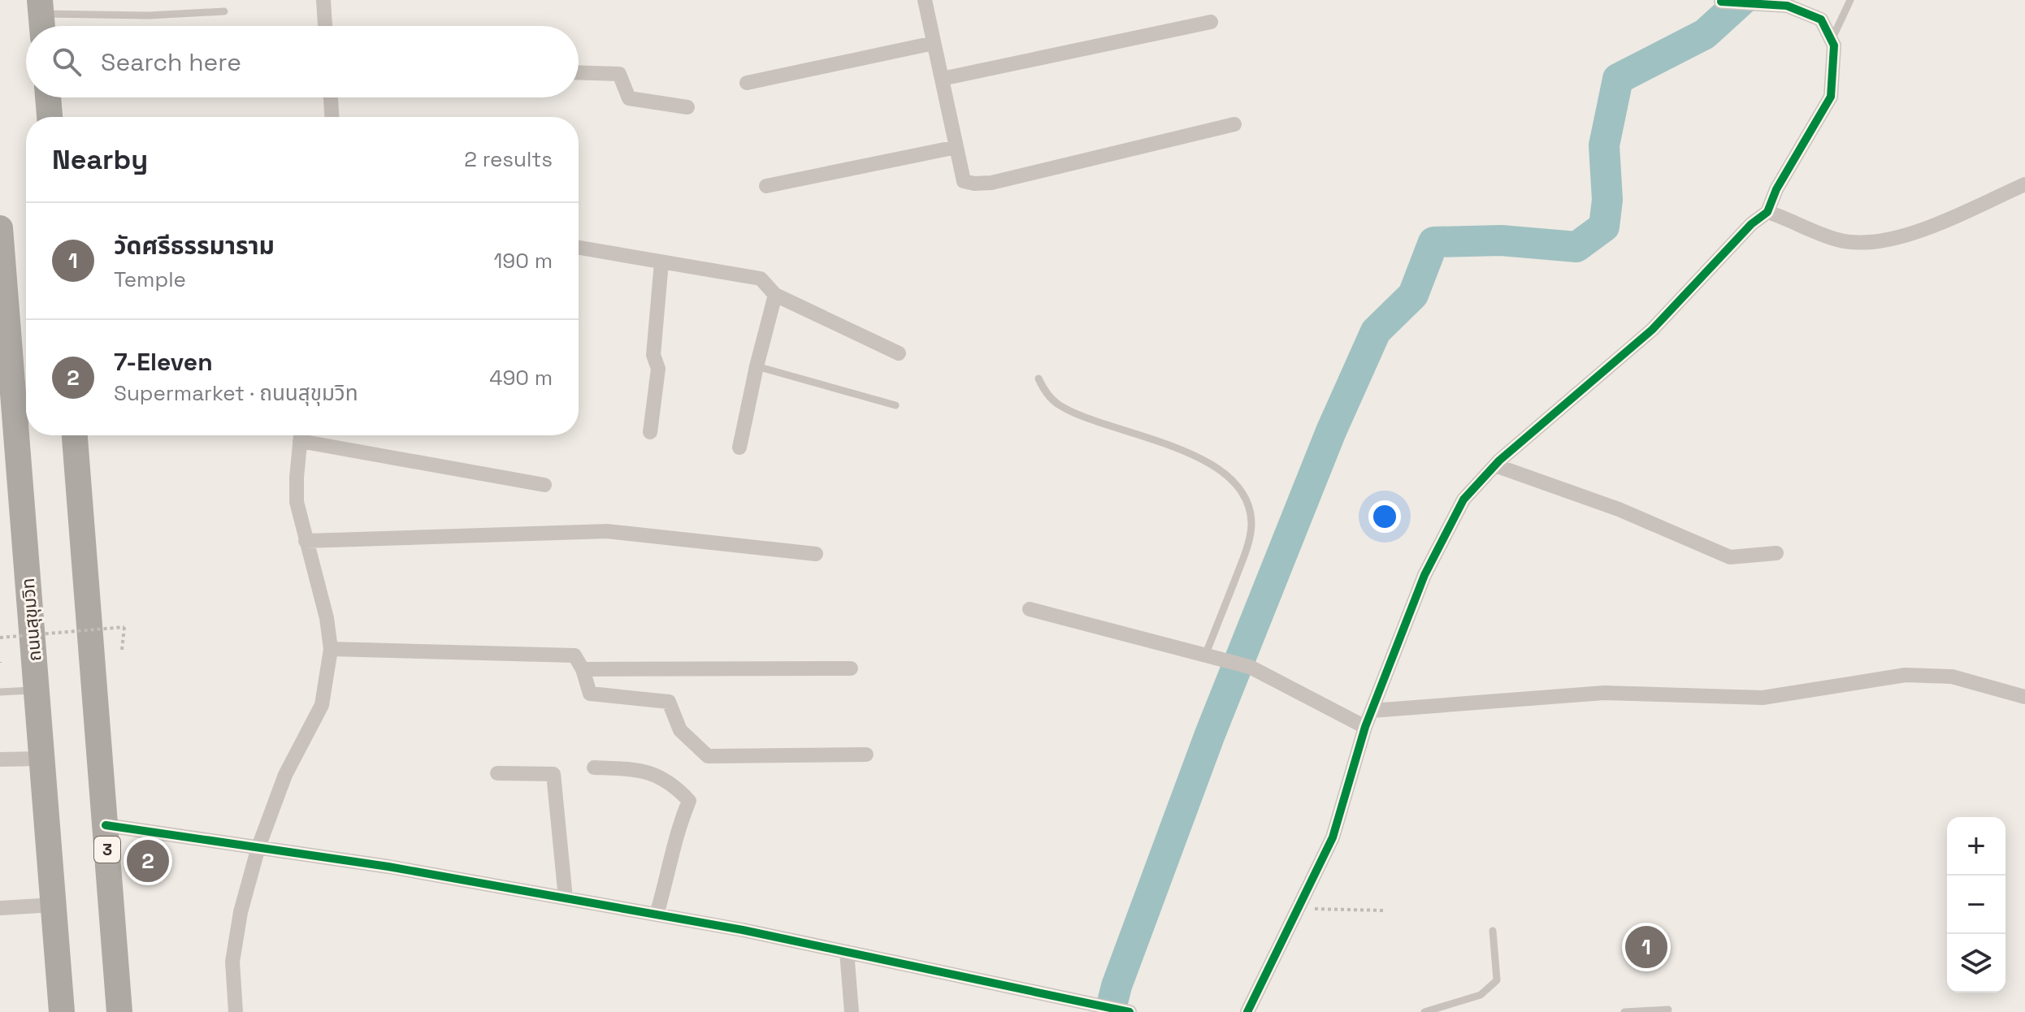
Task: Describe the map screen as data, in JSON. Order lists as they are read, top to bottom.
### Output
{
  "streets": {
    "highway": ["ถนนสุขุมวิท", "3"]
  },
  "page": {
    "search": "Search here",
    "heading": ["Nearby", "2 results"],
    "list": [
      {
        "mark": "1",
        "name": "วัดศรีธรรมาราม",
        "note": "Temple",
        "value": "190 m"
      },
      {
        "mark": "2",
        "name": "7-Eleven",
        "note": "Supermarket · ถนนสุขุมวิท",
        "value": "490 m"
      }
    ],
    "map_buttons": ["+", "−"],
    "pins": ["2", "1"]
  }
}
